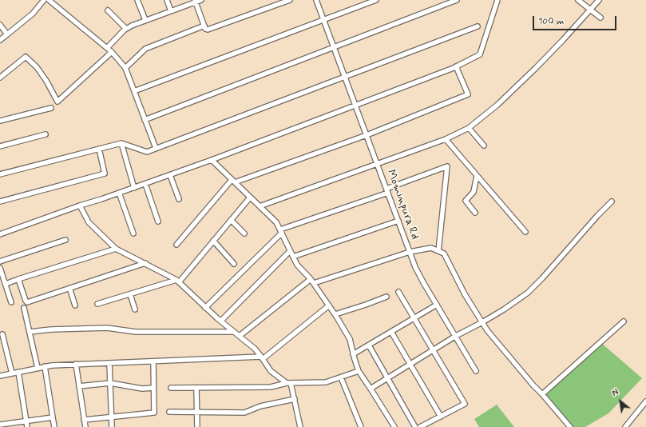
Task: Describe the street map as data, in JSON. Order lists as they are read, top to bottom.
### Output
{
  "streets": {
    "street": ["Mominpura Rd"]
  },
  "scale_bar": "100 m",
  "north": "top left"
}
